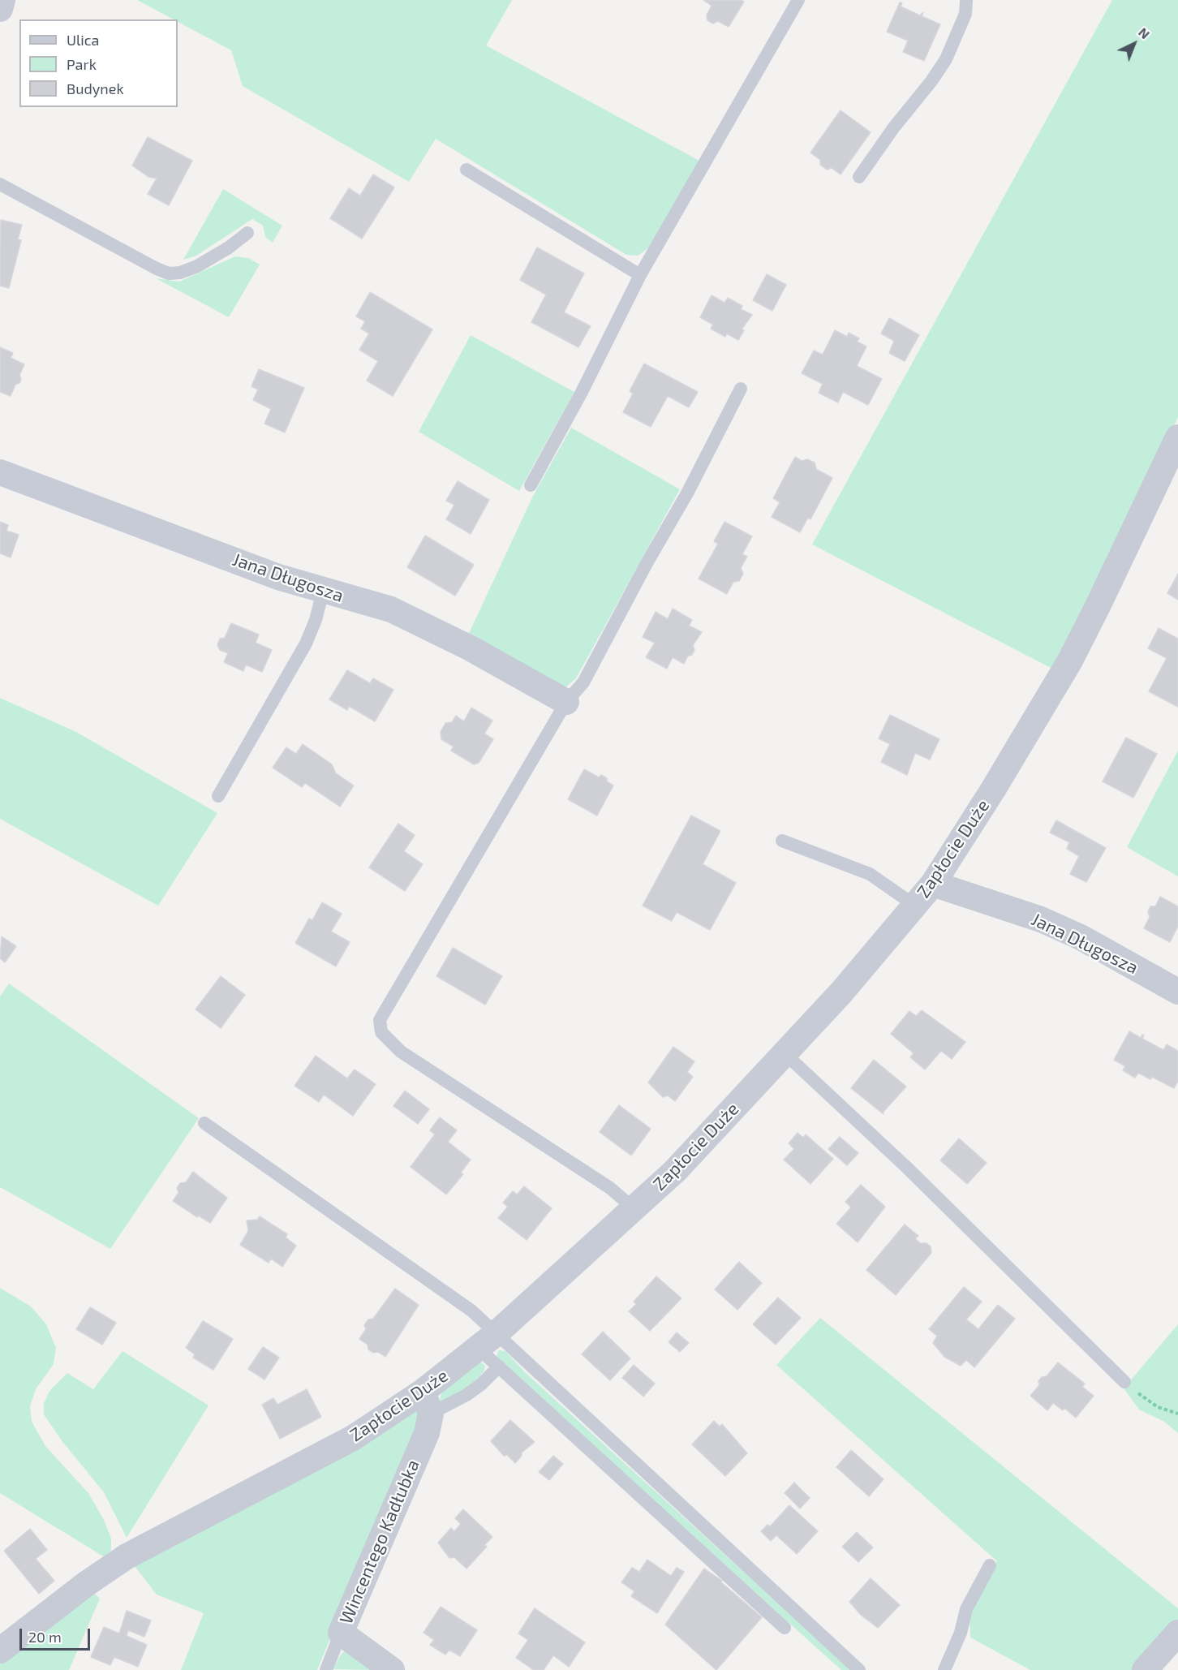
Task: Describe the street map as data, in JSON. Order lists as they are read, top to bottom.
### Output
{
  "streets": {
    "street": ["Jana Długosza", "Zapłocie Duże", "Wincentego Kadłubka"]
  },
  "crossings": [
    ["Jana Długosza", "Zapłocie Duże"],
    ["Zapłocie Duże", "Wincentego Kadłubka"]
  ],
  "legend": ["Ulica", "Park", "Budynek"],
  "scale_bar": "20 m",
  "north": "top right"
}
